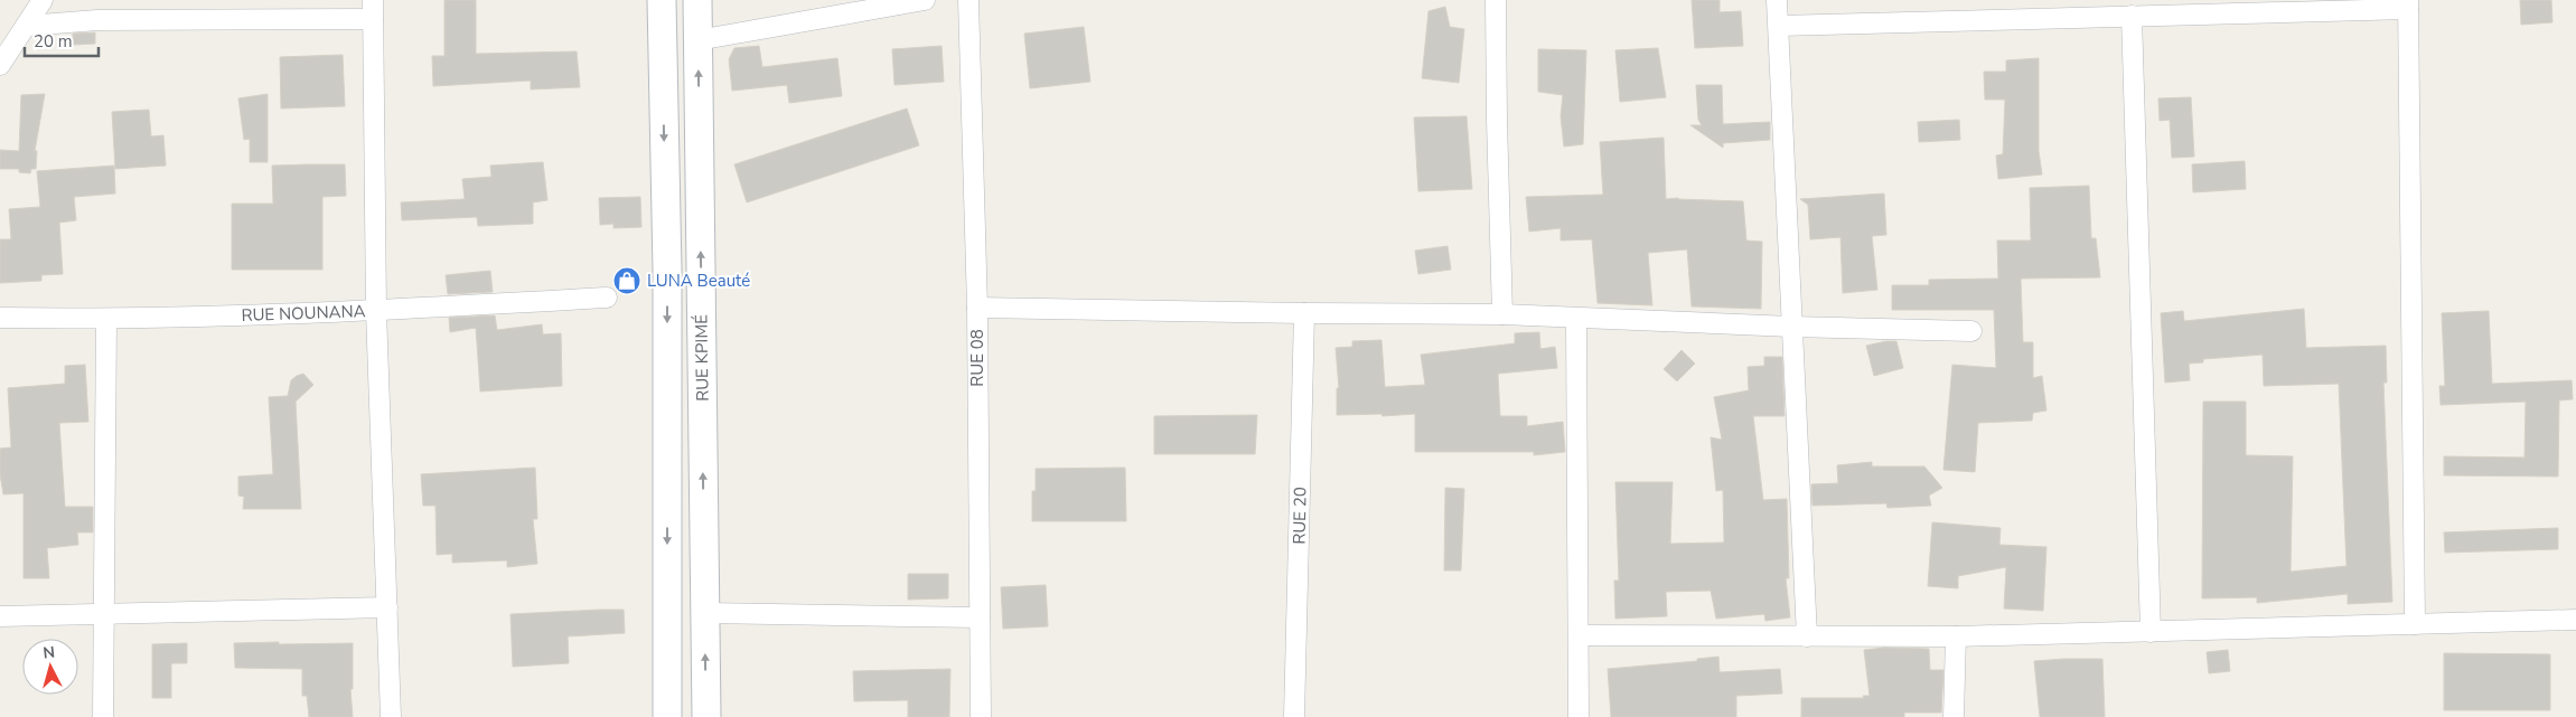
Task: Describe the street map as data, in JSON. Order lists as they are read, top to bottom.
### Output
{
  "streets": {
    "main road": ["RUE KPIMÉ"],
    "street": ["RUE NOUNANA", "RUE 08", "RUE 20"]
  },
  "places": {
    "shop": ["LUNA Beauté"]
  },
  "scale_bar": "20 m",
  "north": "top"
}
